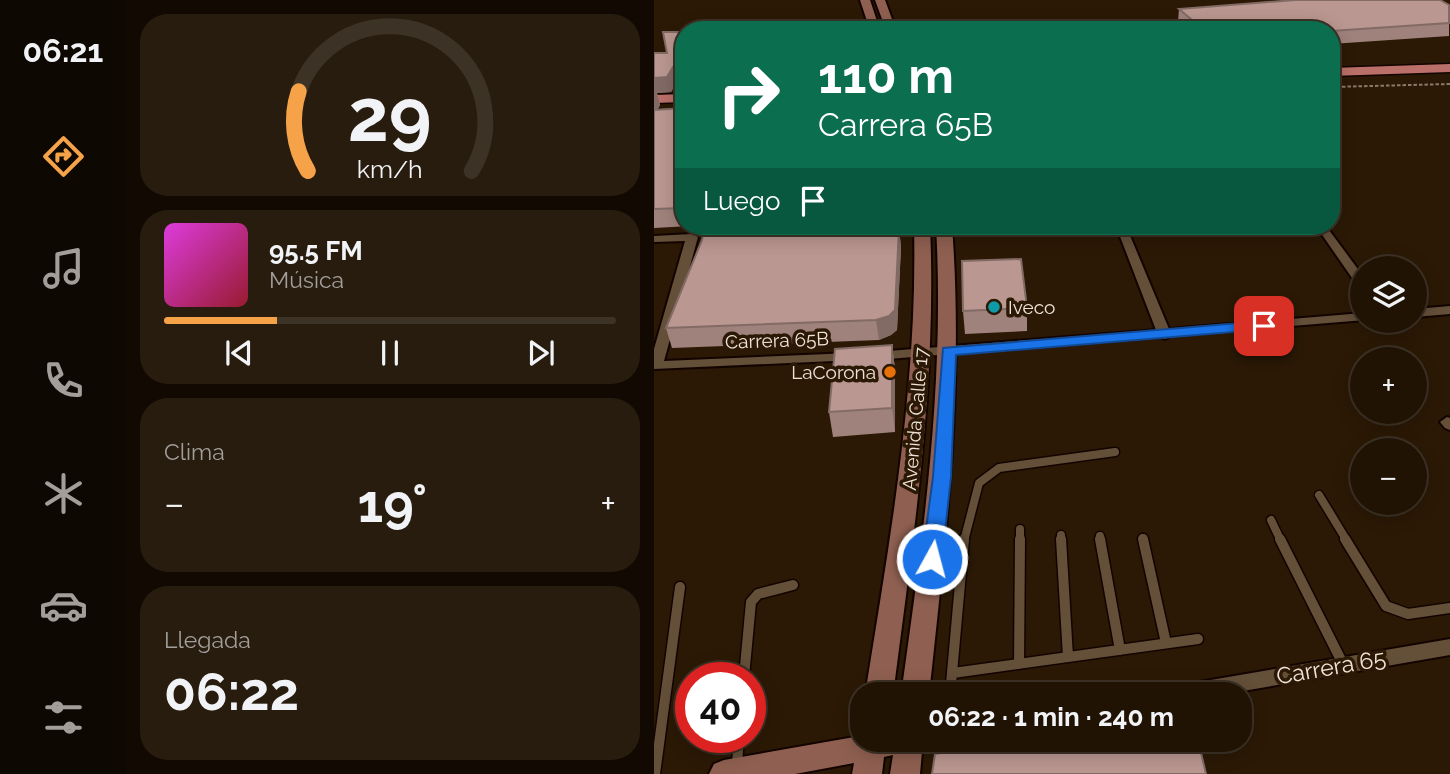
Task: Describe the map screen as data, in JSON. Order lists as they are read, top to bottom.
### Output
{
  "streets": {
    "street": ["Carrera 65B", "Avenida Calle 17", "Carrera 65"]
  },
  "crossings": [
    ["Carrera 65B", "Avenida Calle 17"]
  ],
  "places": ["Iveco", "LaCorona"],
  "page": {
    "tabs": "06:21",
    "turn": ["110 m", "Carrera 65B"],
    "then": "Luego",
    "song": ["95.5 FM", "Música"],
    "map_buttons": ["+", "−"],
    "tile": [
      "Clima",
      ["Llegada", "06:22"]
    ],
    "heat": ["−", "19°", "+"],
    "limit": "40",
    "trip": "06:22 · 1 min · 240 m",
    "gauge": ["29", "km/h"]
  }
}
